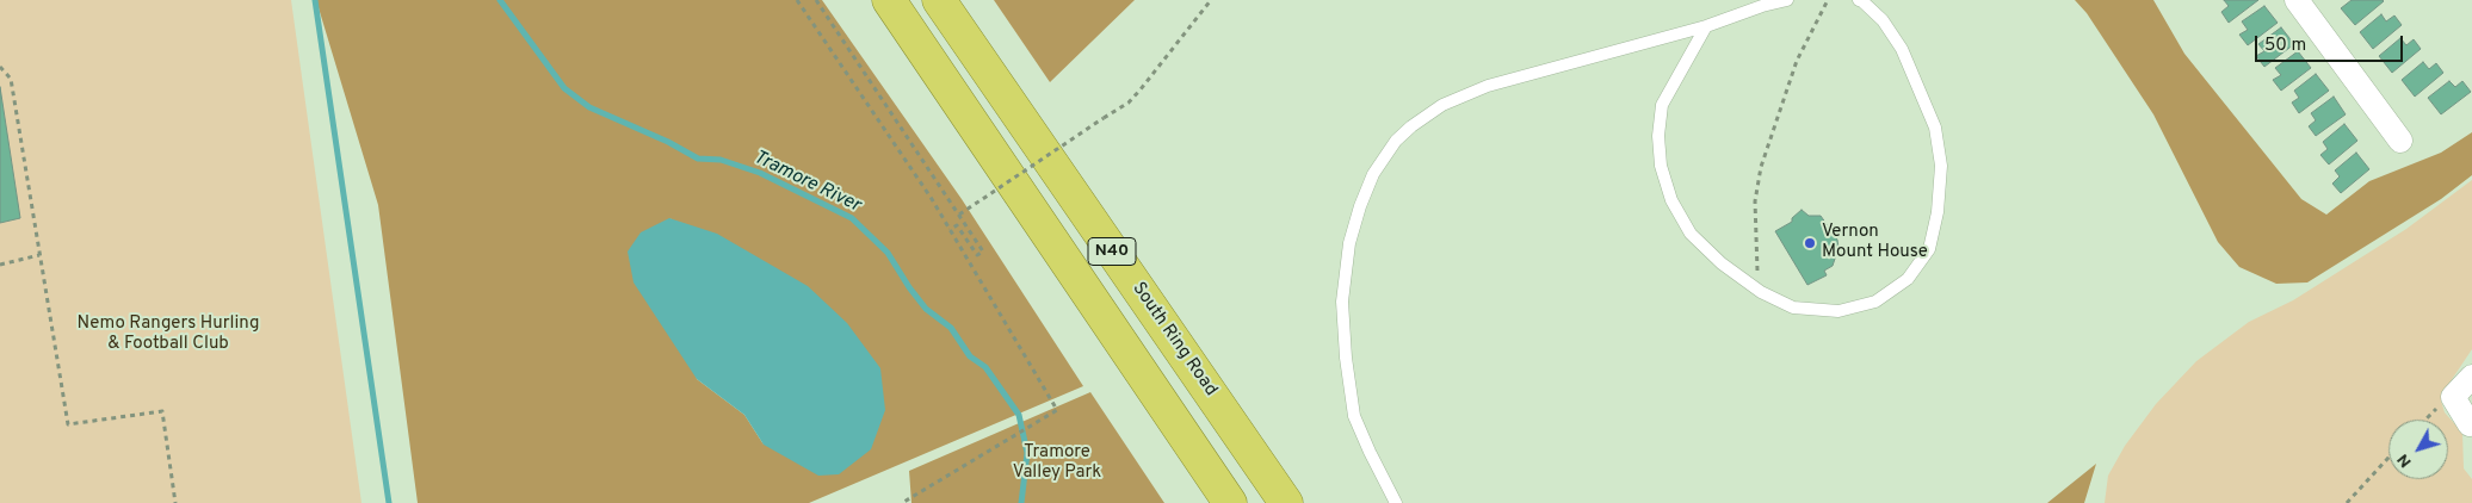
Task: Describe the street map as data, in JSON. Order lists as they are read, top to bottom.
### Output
{
  "streets": {
    "highway": ["N40", "South Ring Road"]
  },
  "water": ["Tramore River"],
  "parks": ["Nemo Rangers Hurling & Football Club", "Tramore Valley Park"],
  "places": ["Vernon Mount House"],
  "scale_bar": "50 m",
  "north": "bottom left"
}
